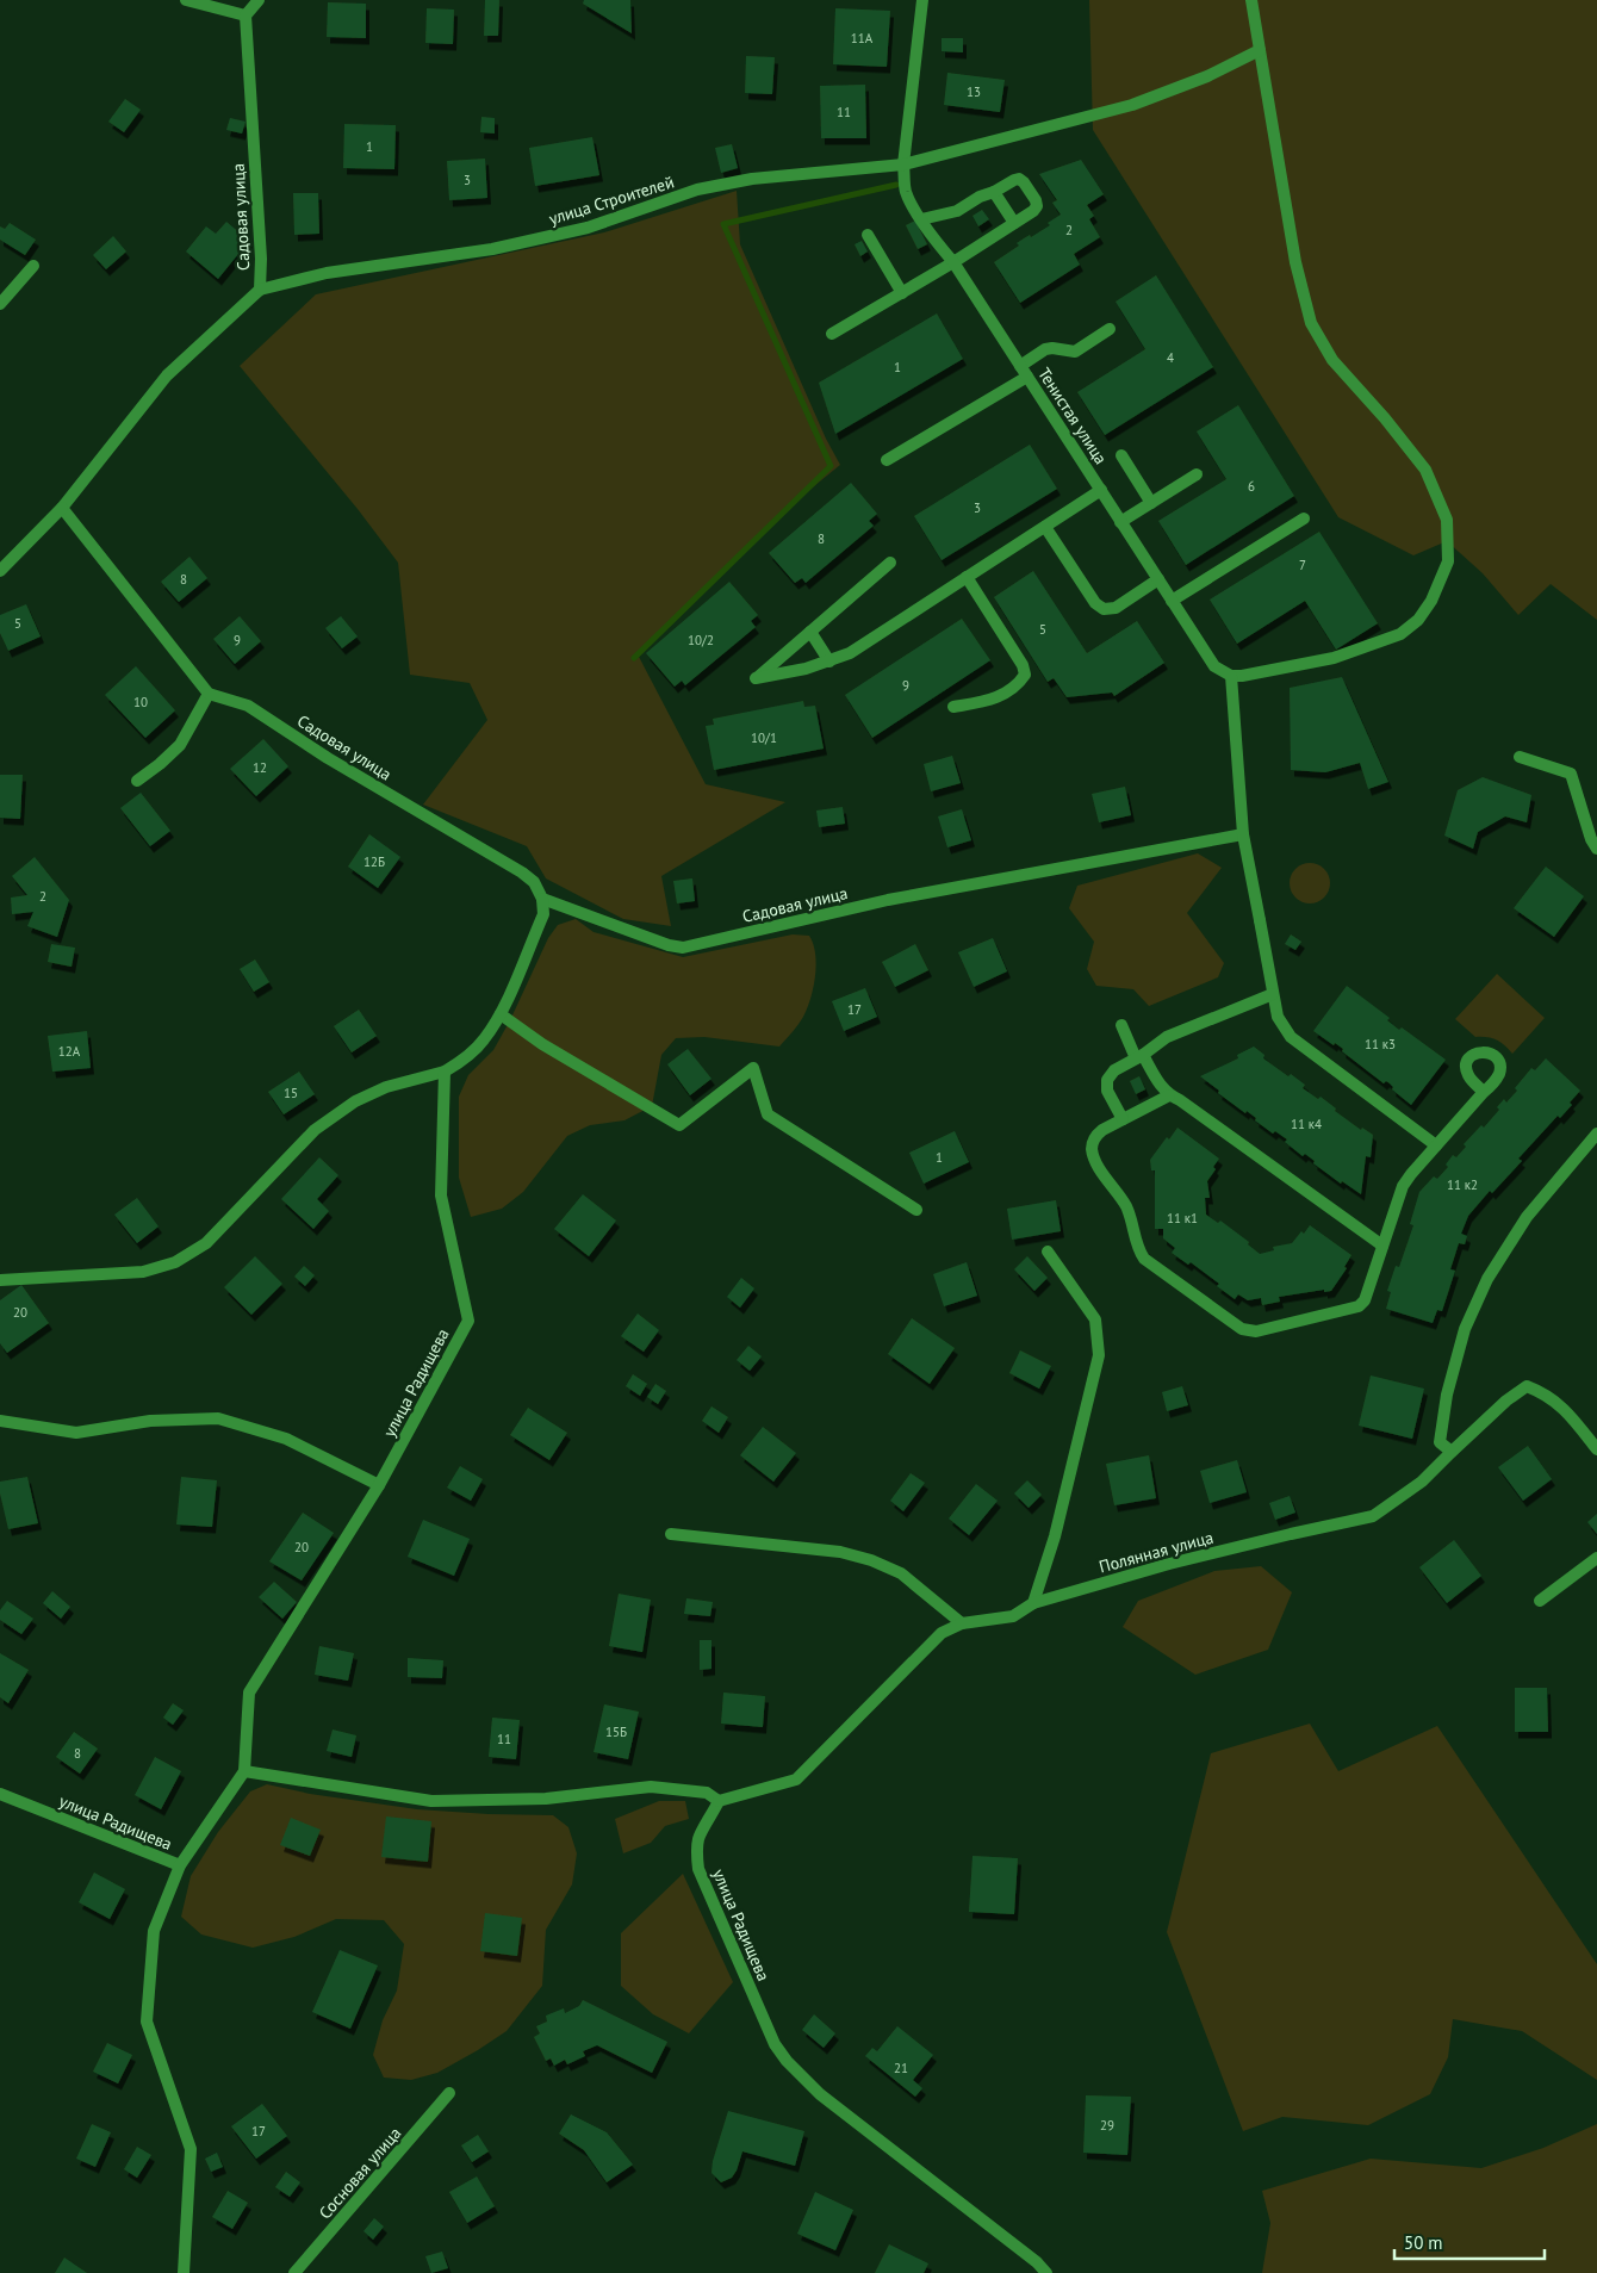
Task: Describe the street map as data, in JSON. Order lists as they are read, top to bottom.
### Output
{
  "streets": {
    "street": [
      "улица Строителей",
      "Садовая улица",
      "Тенистая улица",
      "улица Радищева",
      "Полянная улица",
      "Сосновая улица"
    ]
  },
  "crossings": [
    ["улица Строителей", "Садовая улица"],
    ["улица Строителей", "Тенистая улица"],
    ["улица Радищева", "Полянная улица"]
  ],
  "house_numbers": [
    "11А",
    "13",
    "11",
    "1",
    "3",
    "2",
    "4",
    "1",
    "6",
    "3",
    "8",
    "7",
    "8",
    "5",
    "5",
    "9",
    "10/2",
    "9",
    "10",
    "10/1",
    "12",
    "12Б",
    "2",
    "17",
    "11 к3",
    "12А",
    "15",
    "11 к4",
    "1",
    "11 к2",
    "11 к1",
    "20",
    "20",
    "15Б",
    "11",
    "8",
    "21",
    "29",
    "17"
  ],
  "scale_bar": "50 m"
}
